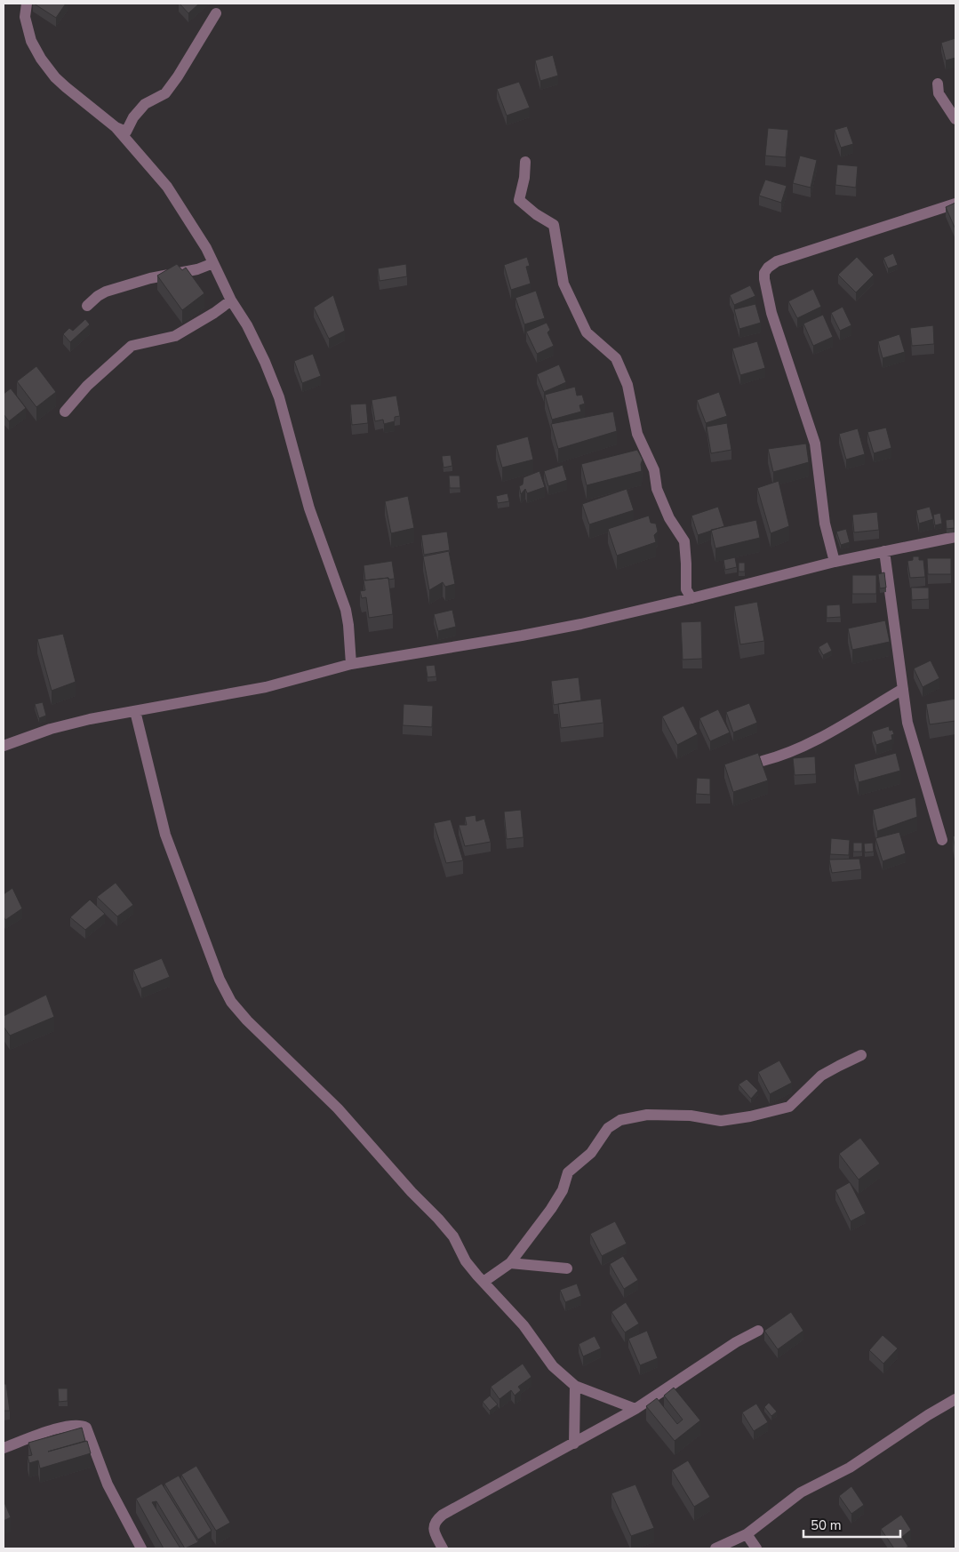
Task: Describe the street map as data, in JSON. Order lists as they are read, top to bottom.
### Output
{
  "scale_bar": "50 m"
}
